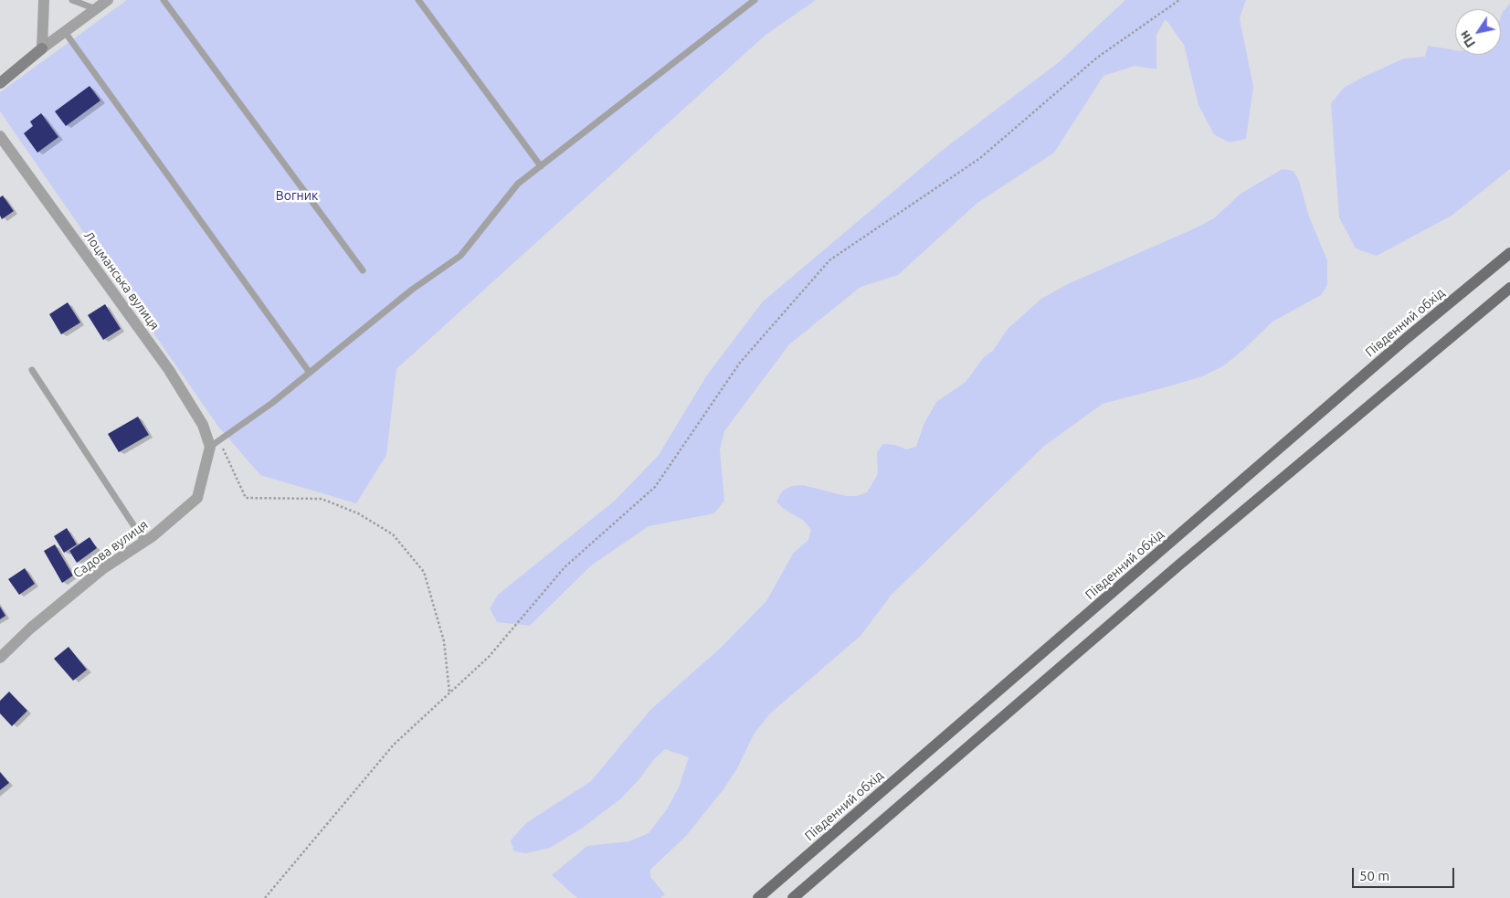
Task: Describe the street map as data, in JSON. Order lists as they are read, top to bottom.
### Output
{
  "streets": {
    "main road": ["Південний обхід"],
    "street": ["Лоцманська вулиця", "Садова вулиця"]
  },
  "crossings": [
    ["Лоцманська вулиця", "Садова вулиця"]
  ],
  "parks": ["Вогник"],
  "scale_bar": "50 m",
  "north": "bottom left"
}
